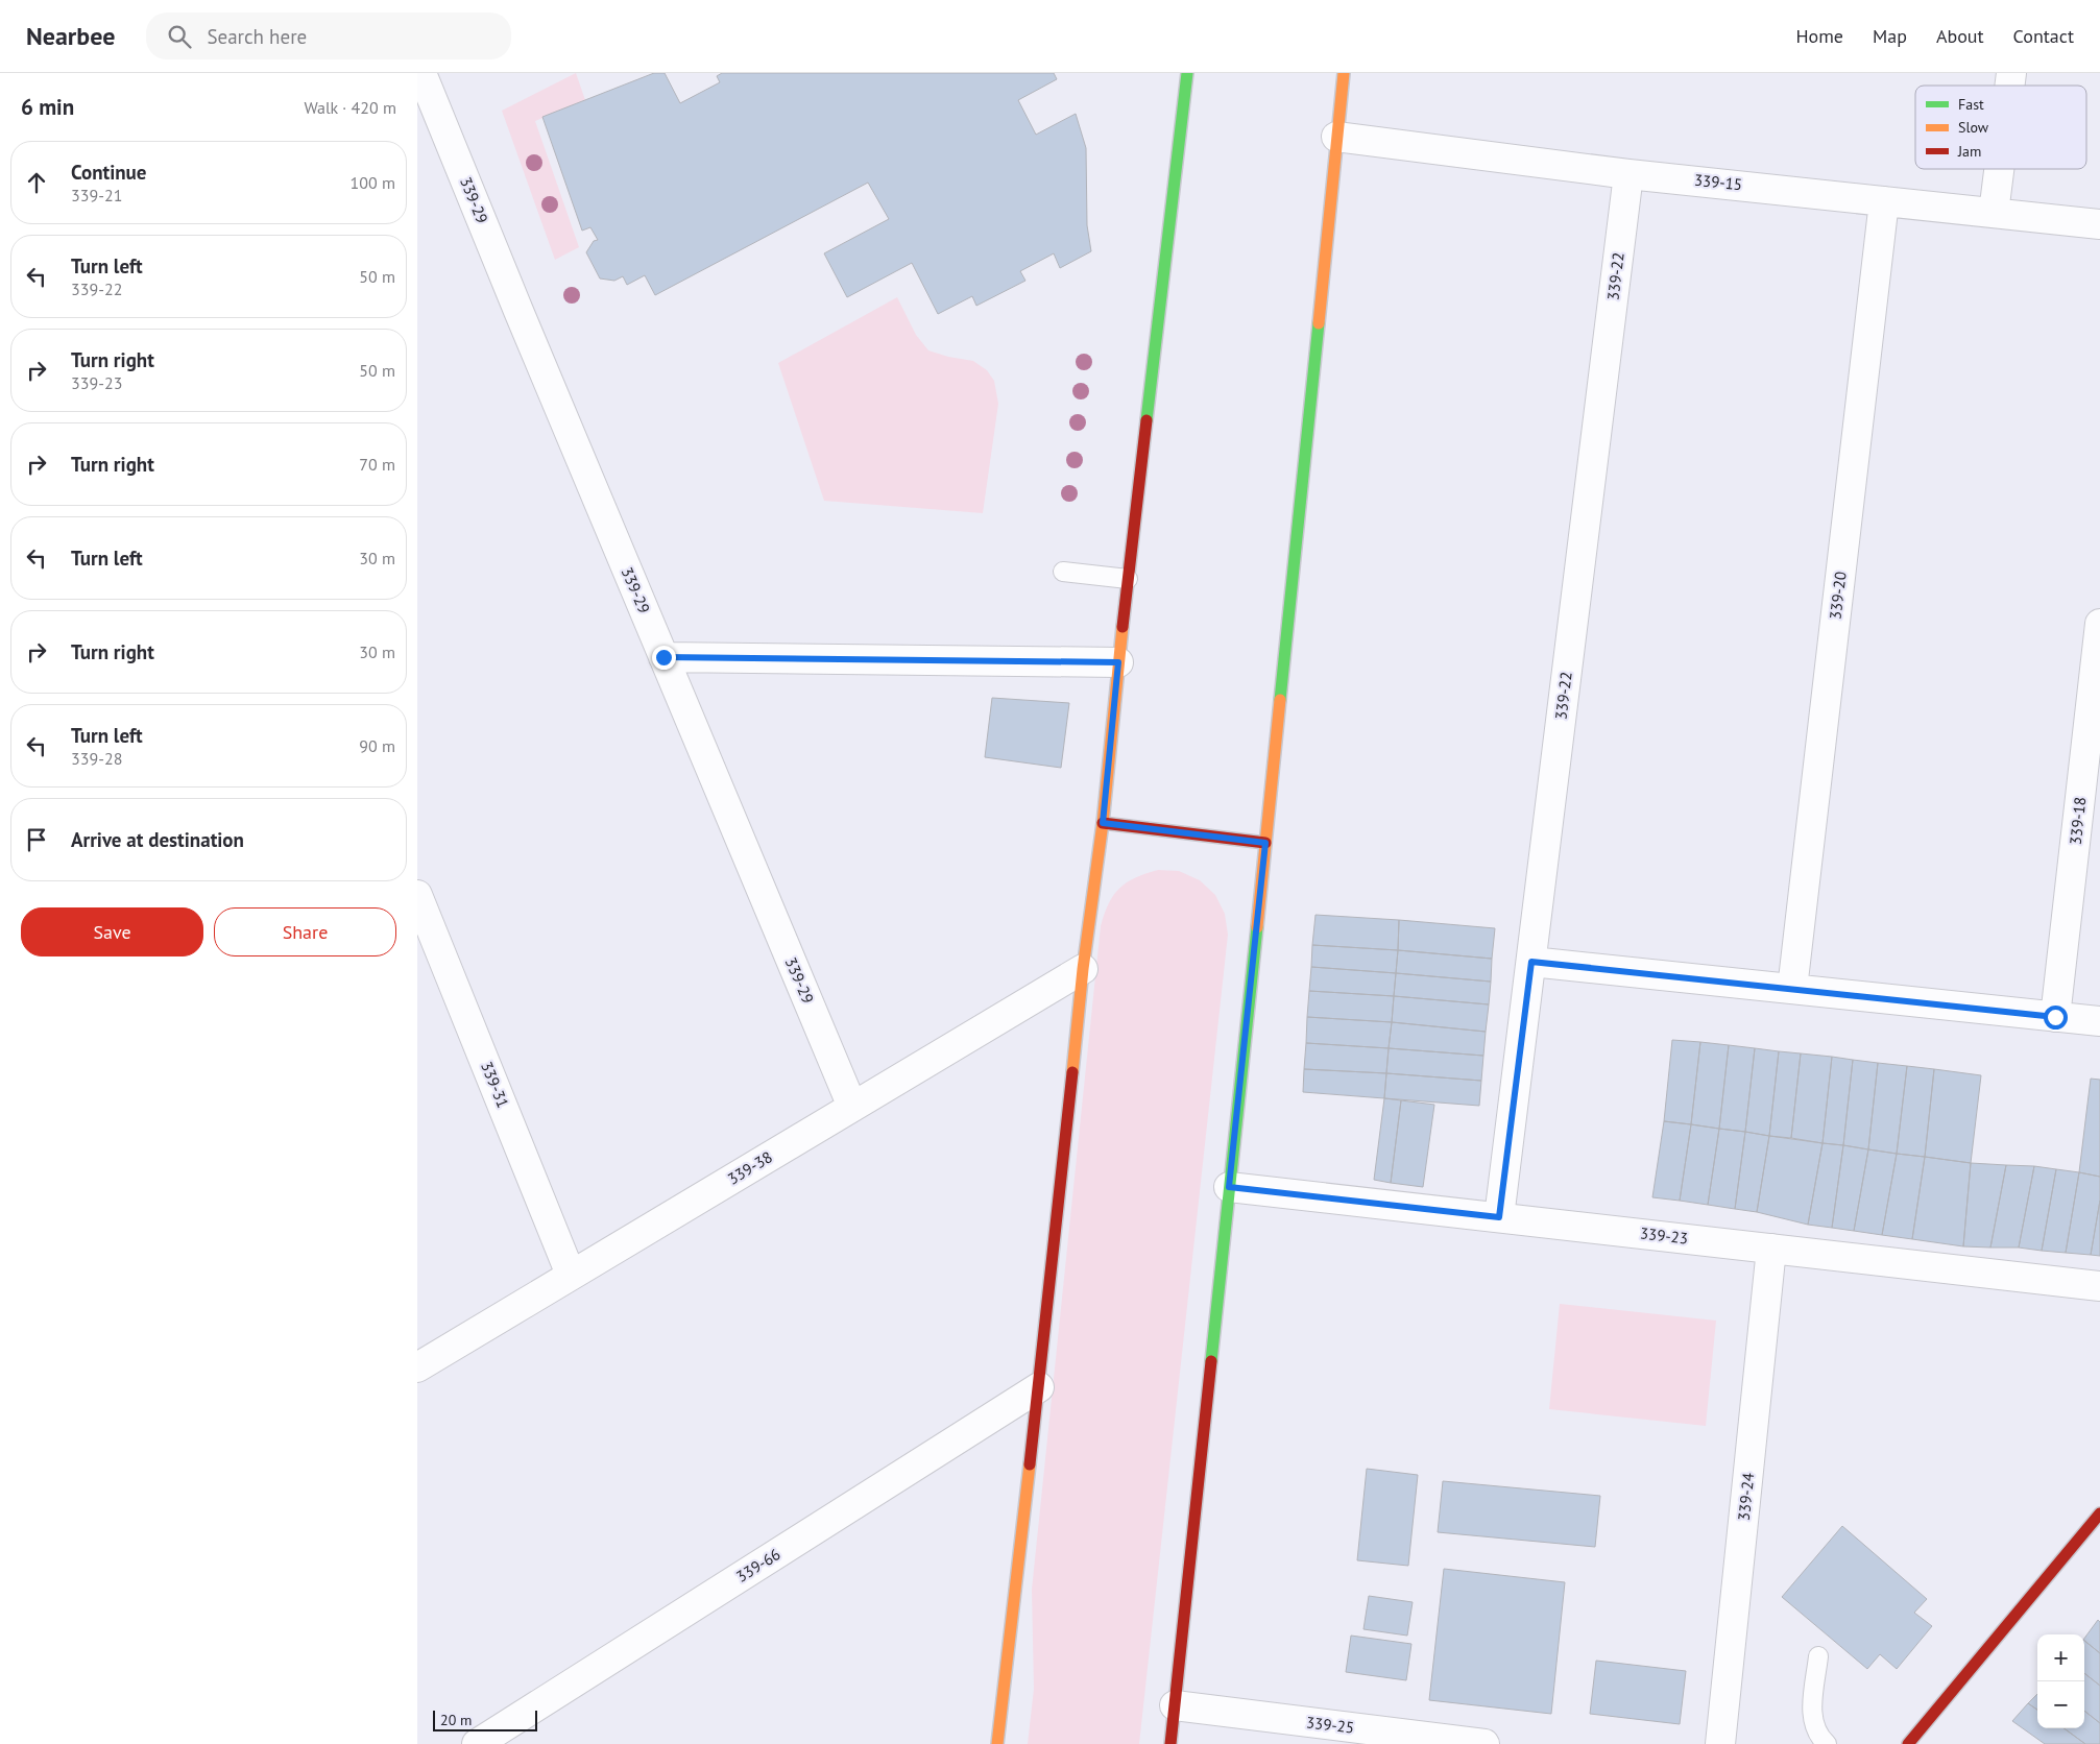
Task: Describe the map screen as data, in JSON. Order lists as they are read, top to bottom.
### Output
{
  "streets": {
    "street": [
      "339-15",
      "339-29",
      "339-22",
      "339-20",
      "339-18",
      "339-31",
      "339-38",
      "339-23",
      "339-24",
      "339-66",
      "339-25"
    ]
  },
  "crossings": [
    ["339-15", "339-22"],
    ["339-15", "339-20"],
    ["339-29", "339-38"],
    ["339-22", "339-23"],
    ["339-31", "339-38"],
    ["339-23", "339-24"]
  ],
  "legend": ["Fast", "Slow", "Jam"],
  "scale_bar": "20 m",
  "page": {
    "header": "Nearbee",
    "search": "Search here",
    "nav": [
      "Home",
      "Map",
      "About",
      "Contact"
    ],
    "heading": ["6 min", "Walk · 420 m"],
    "list": [
      ["Continue", "339-21", "100 m"],
      ["Turn left", "339-22", "50 m"],
      ["Turn right", "339-23", "50 m"],
      ["Turn right", "70 m"],
      ["Turn left", "30 m"],
      ["Turn right", "30 m"],
      ["Turn left", "339-28", "90 m"],
      "Arrive at destination"
    ],
    "buttons": ["Save", "Share"],
    "map_buttons": ["+", "−"],
    "scale": "20 m"
  }
}
